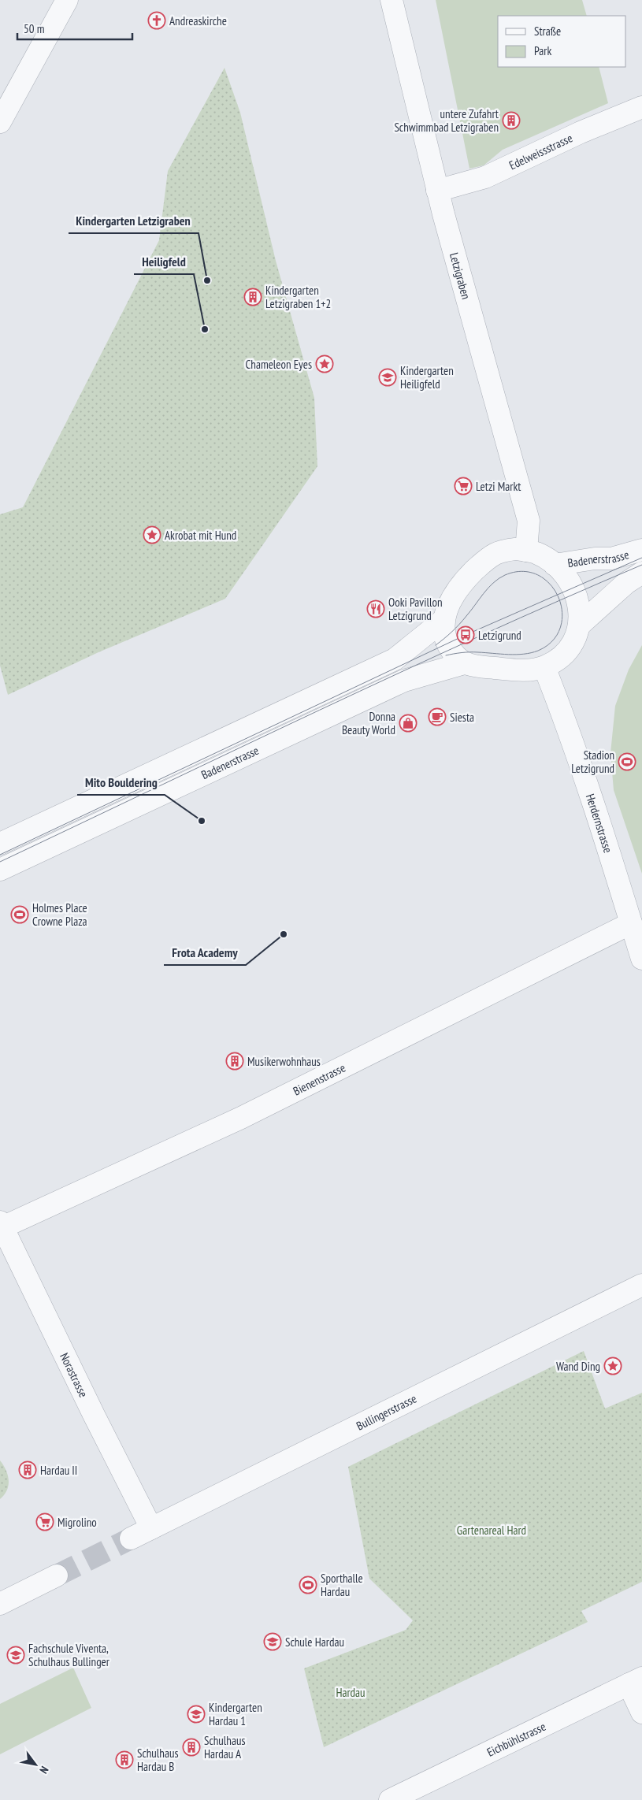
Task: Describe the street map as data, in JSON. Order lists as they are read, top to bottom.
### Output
{
  "streets": {
    "street": [
      "Edelweissstrasse",
      "Letzigraben",
      "Badenerstrasse",
      "Herdernstrasse",
      "Bienenstrasse",
      "Norastrasse",
      "Bullingerstrasse",
      "Eichbühlstrasse"
    ]
  },
  "crossings": [
    ["Edelweissstrasse", "Letzigraben"],
    ["Letzigraben", "Badenerstrasse"],
    ["Letzigraben", "Herdernstrasse"],
    ["Badenerstrasse", "Herdernstrasse"],
    ["Herdernstrasse", "Bienenstrasse"],
    ["Bienenstrasse", "Norastrasse"],
    ["Norastrasse", "Bullingerstrasse"]
  ],
  "parks": ["Gartenareal Hard", "Hardau"],
  "places": {
    "church": ["Andreaskirche"],
    "building": [
      "untere Zufahrt Schwimmbad Letzigraben",
      "Kindergarten Letzigraben 1+2",
      "Musikerwohnhaus",
      "Hardau II",
      "Schulhaus Hardau A",
      "Schulhaus Hardau B"
    ],
    "other": [
      "Kindergarten Letzigraben",
      "Heiligfeld",
      "Mito Bouldering",
      "Frota Academy"
    ],
    "place": ["Chameleon Eyes", "Akrobat mit Hund", "Wand Ding"],
    "school or university": [
      "Kindergarten Heiligfeld",
      "Schule Hardau",
      "Fachschule Viventa, Schulhaus Bullinger",
      "Kindergarten Hardau 1"
    ],
    "supermarket": ["Letzi Markt", "Migrolino"],
    "restaurant": ["Ooki Pavillon Letzigrund"],
    "bus stop": ["Letzigrund"],
    "cafe": ["Siesta"],
    "shop": ["Donna Beauty World"],
    "sports": ["Stadion Letzigrund", "Holmes Place Crowne Plaza", "Sporthalle Hardau"]
  },
  "legend": ["Straße", "Park"],
  "scale_bar": "50 m",
  "north": "bottom right"
}
